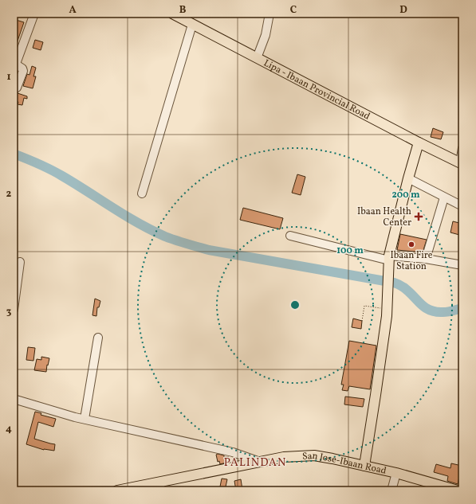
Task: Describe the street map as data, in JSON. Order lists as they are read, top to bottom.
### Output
{
  "streets": {
    "main road": ["Lipa - Ibaan Provincial Road", "San Jose-Ibaan Road"]
  },
  "districts": ["PALINDAN"],
  "places": {
    "health": ["Ibaan Health Center"],
    "other": ["Ibaan Fire Station"]
  },
  "grid": {
    "columns": [
      "A",
      "B",
      "C",
      "D"
    ],
    "rows": [
      "1",
      "2",
      "3",
      "4"
    ]
  },
  "rings": ["200 m", "100 m"]
}
